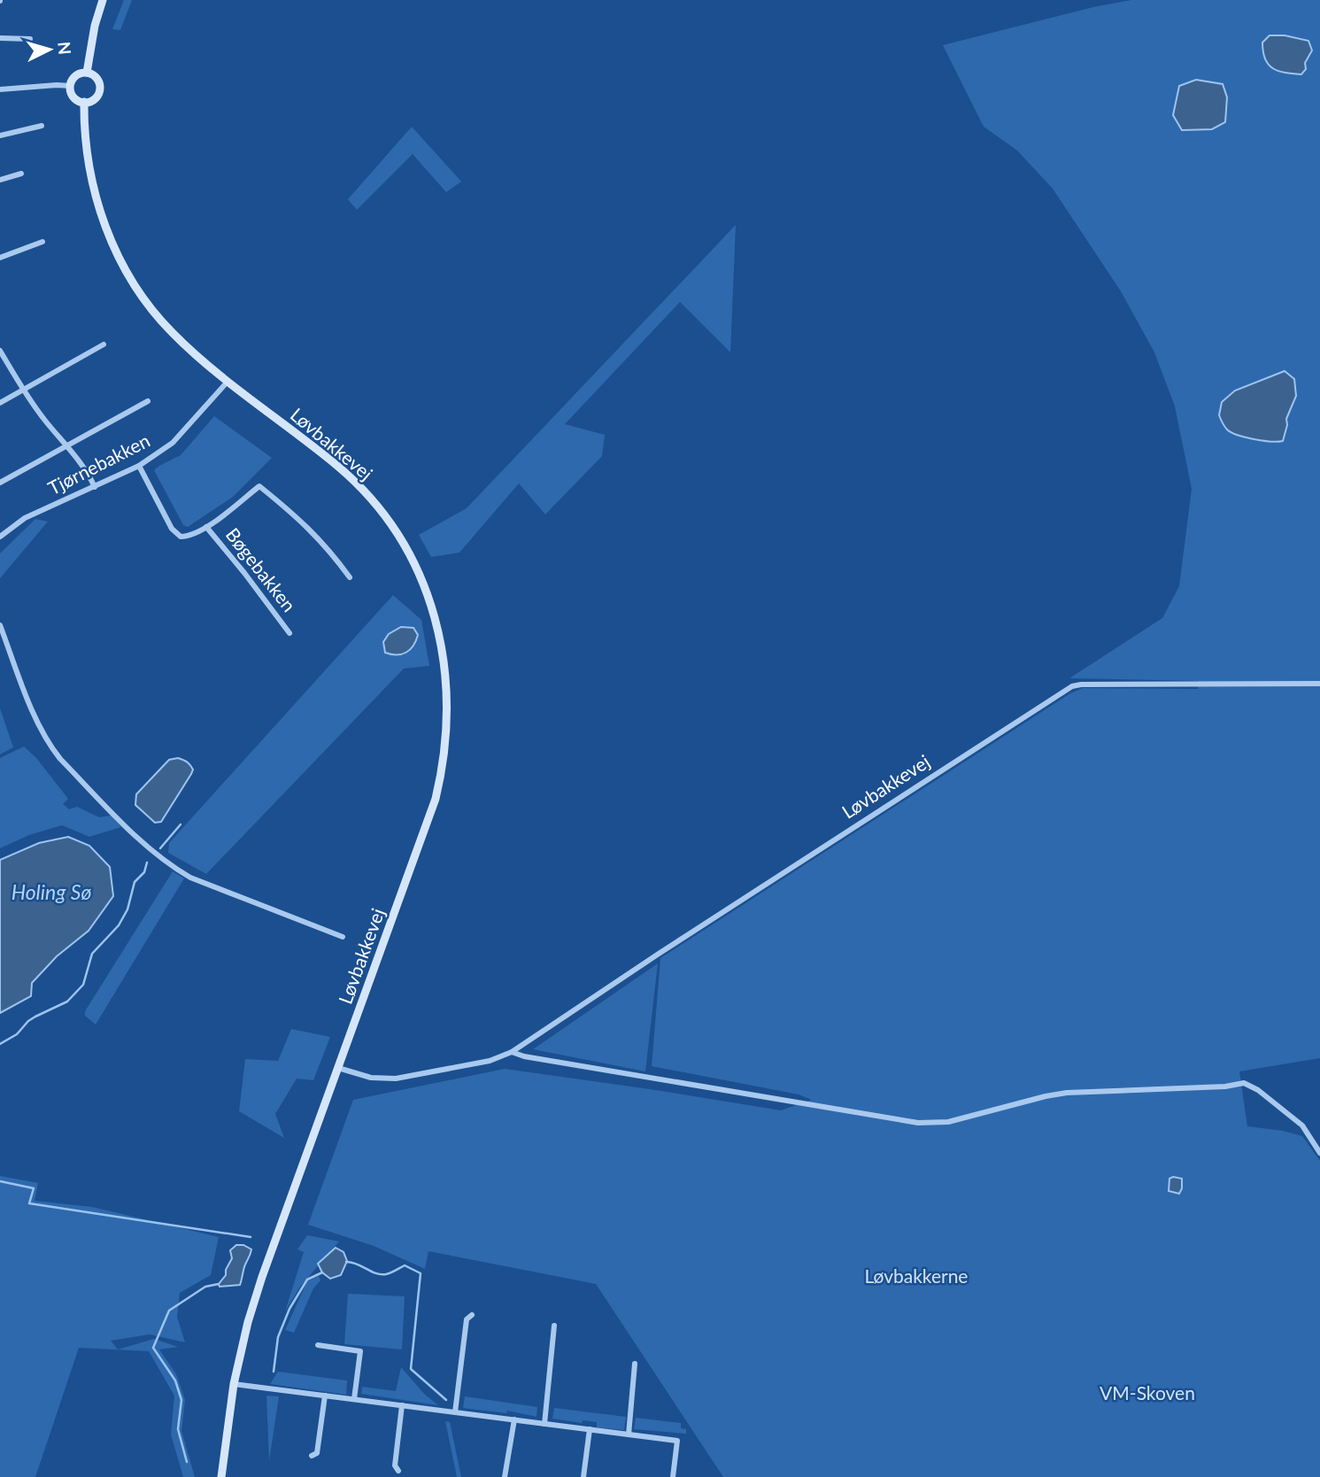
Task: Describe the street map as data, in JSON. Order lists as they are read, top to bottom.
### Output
{
  "streets": {
    "street": ["Løvbakkevej", "Tjørnebakken", "Bøgebakken"]
  },
  "crossings": [
    ["Løvbakkevej", "Tjørnebakken"],
    ["Tjørnebakken", "Bøgebakken"]
  ],
  "water": ["Holing Sø"],
  "parks": ["Løvbakkerne", "VM-Skoven"],
  "north": "right"
}
